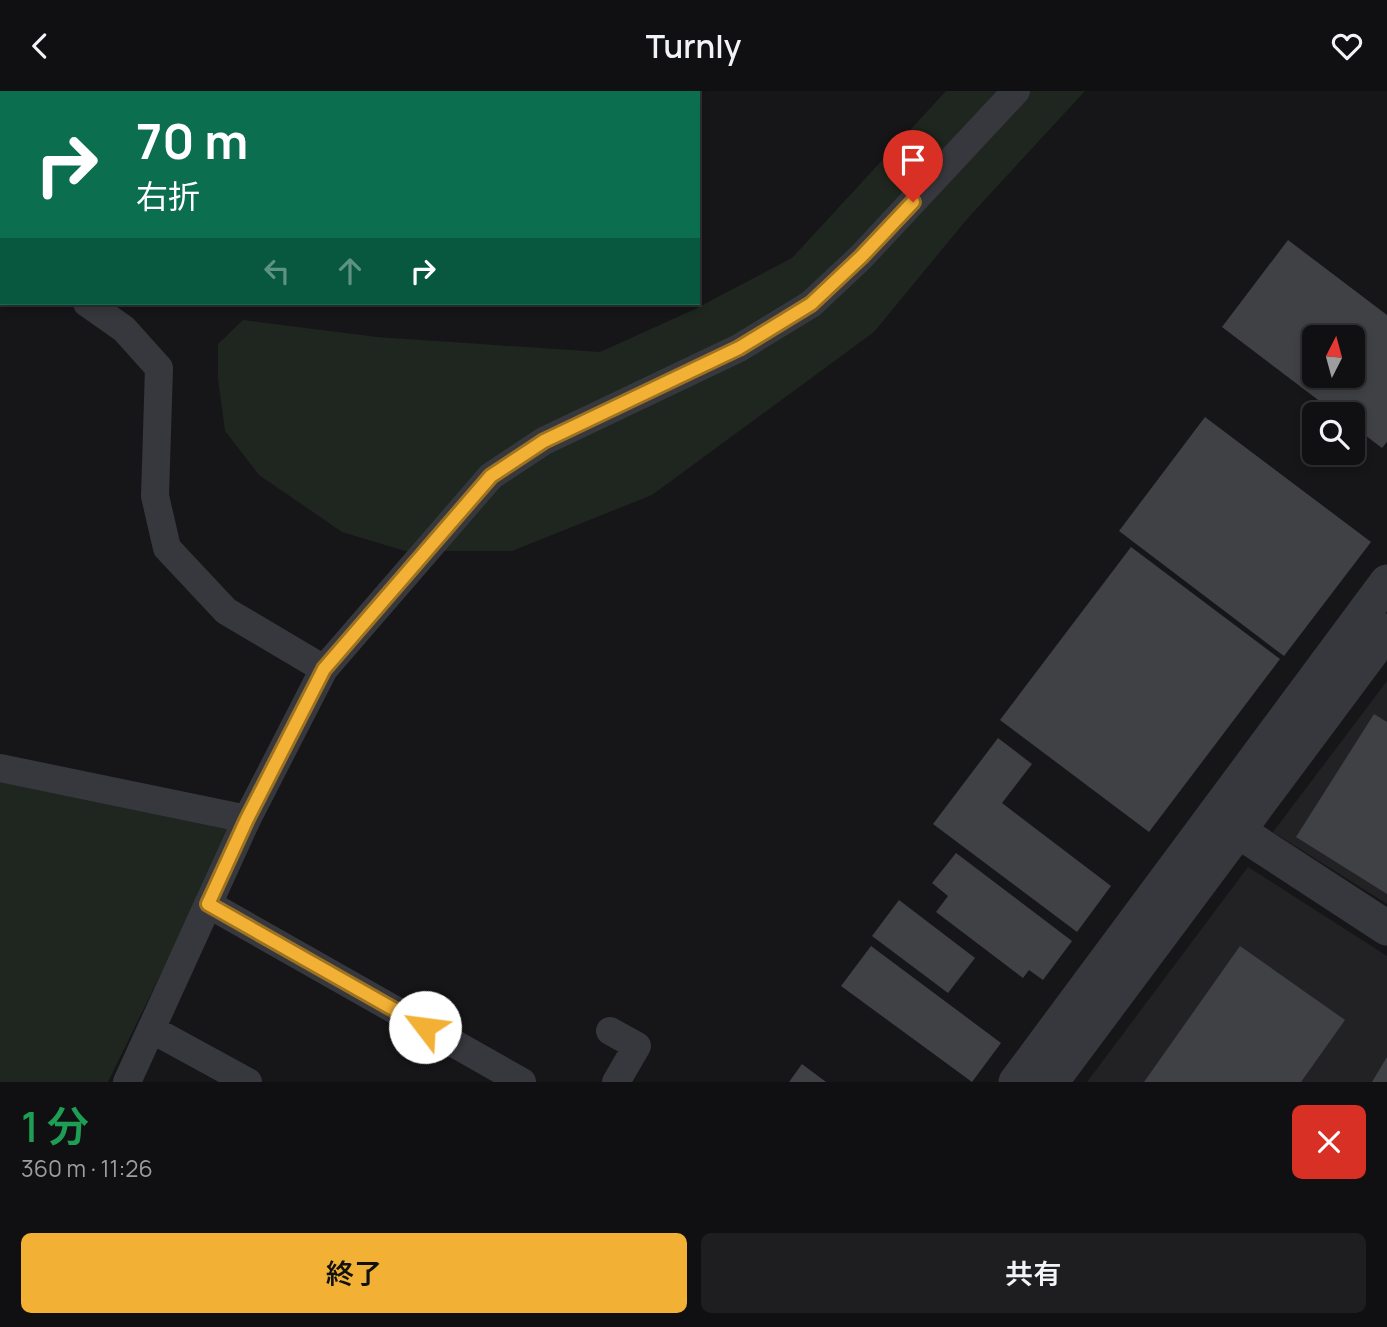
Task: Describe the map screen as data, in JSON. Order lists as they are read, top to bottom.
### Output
{
  "north": "top",
  "page": {
    "header": "Turnly",
    "turn": ["70 m", "右折"],
    "heading": ["1 分", "360 m · 11:26"],
    "buttons": ["終了", "共有"]
  }
}
